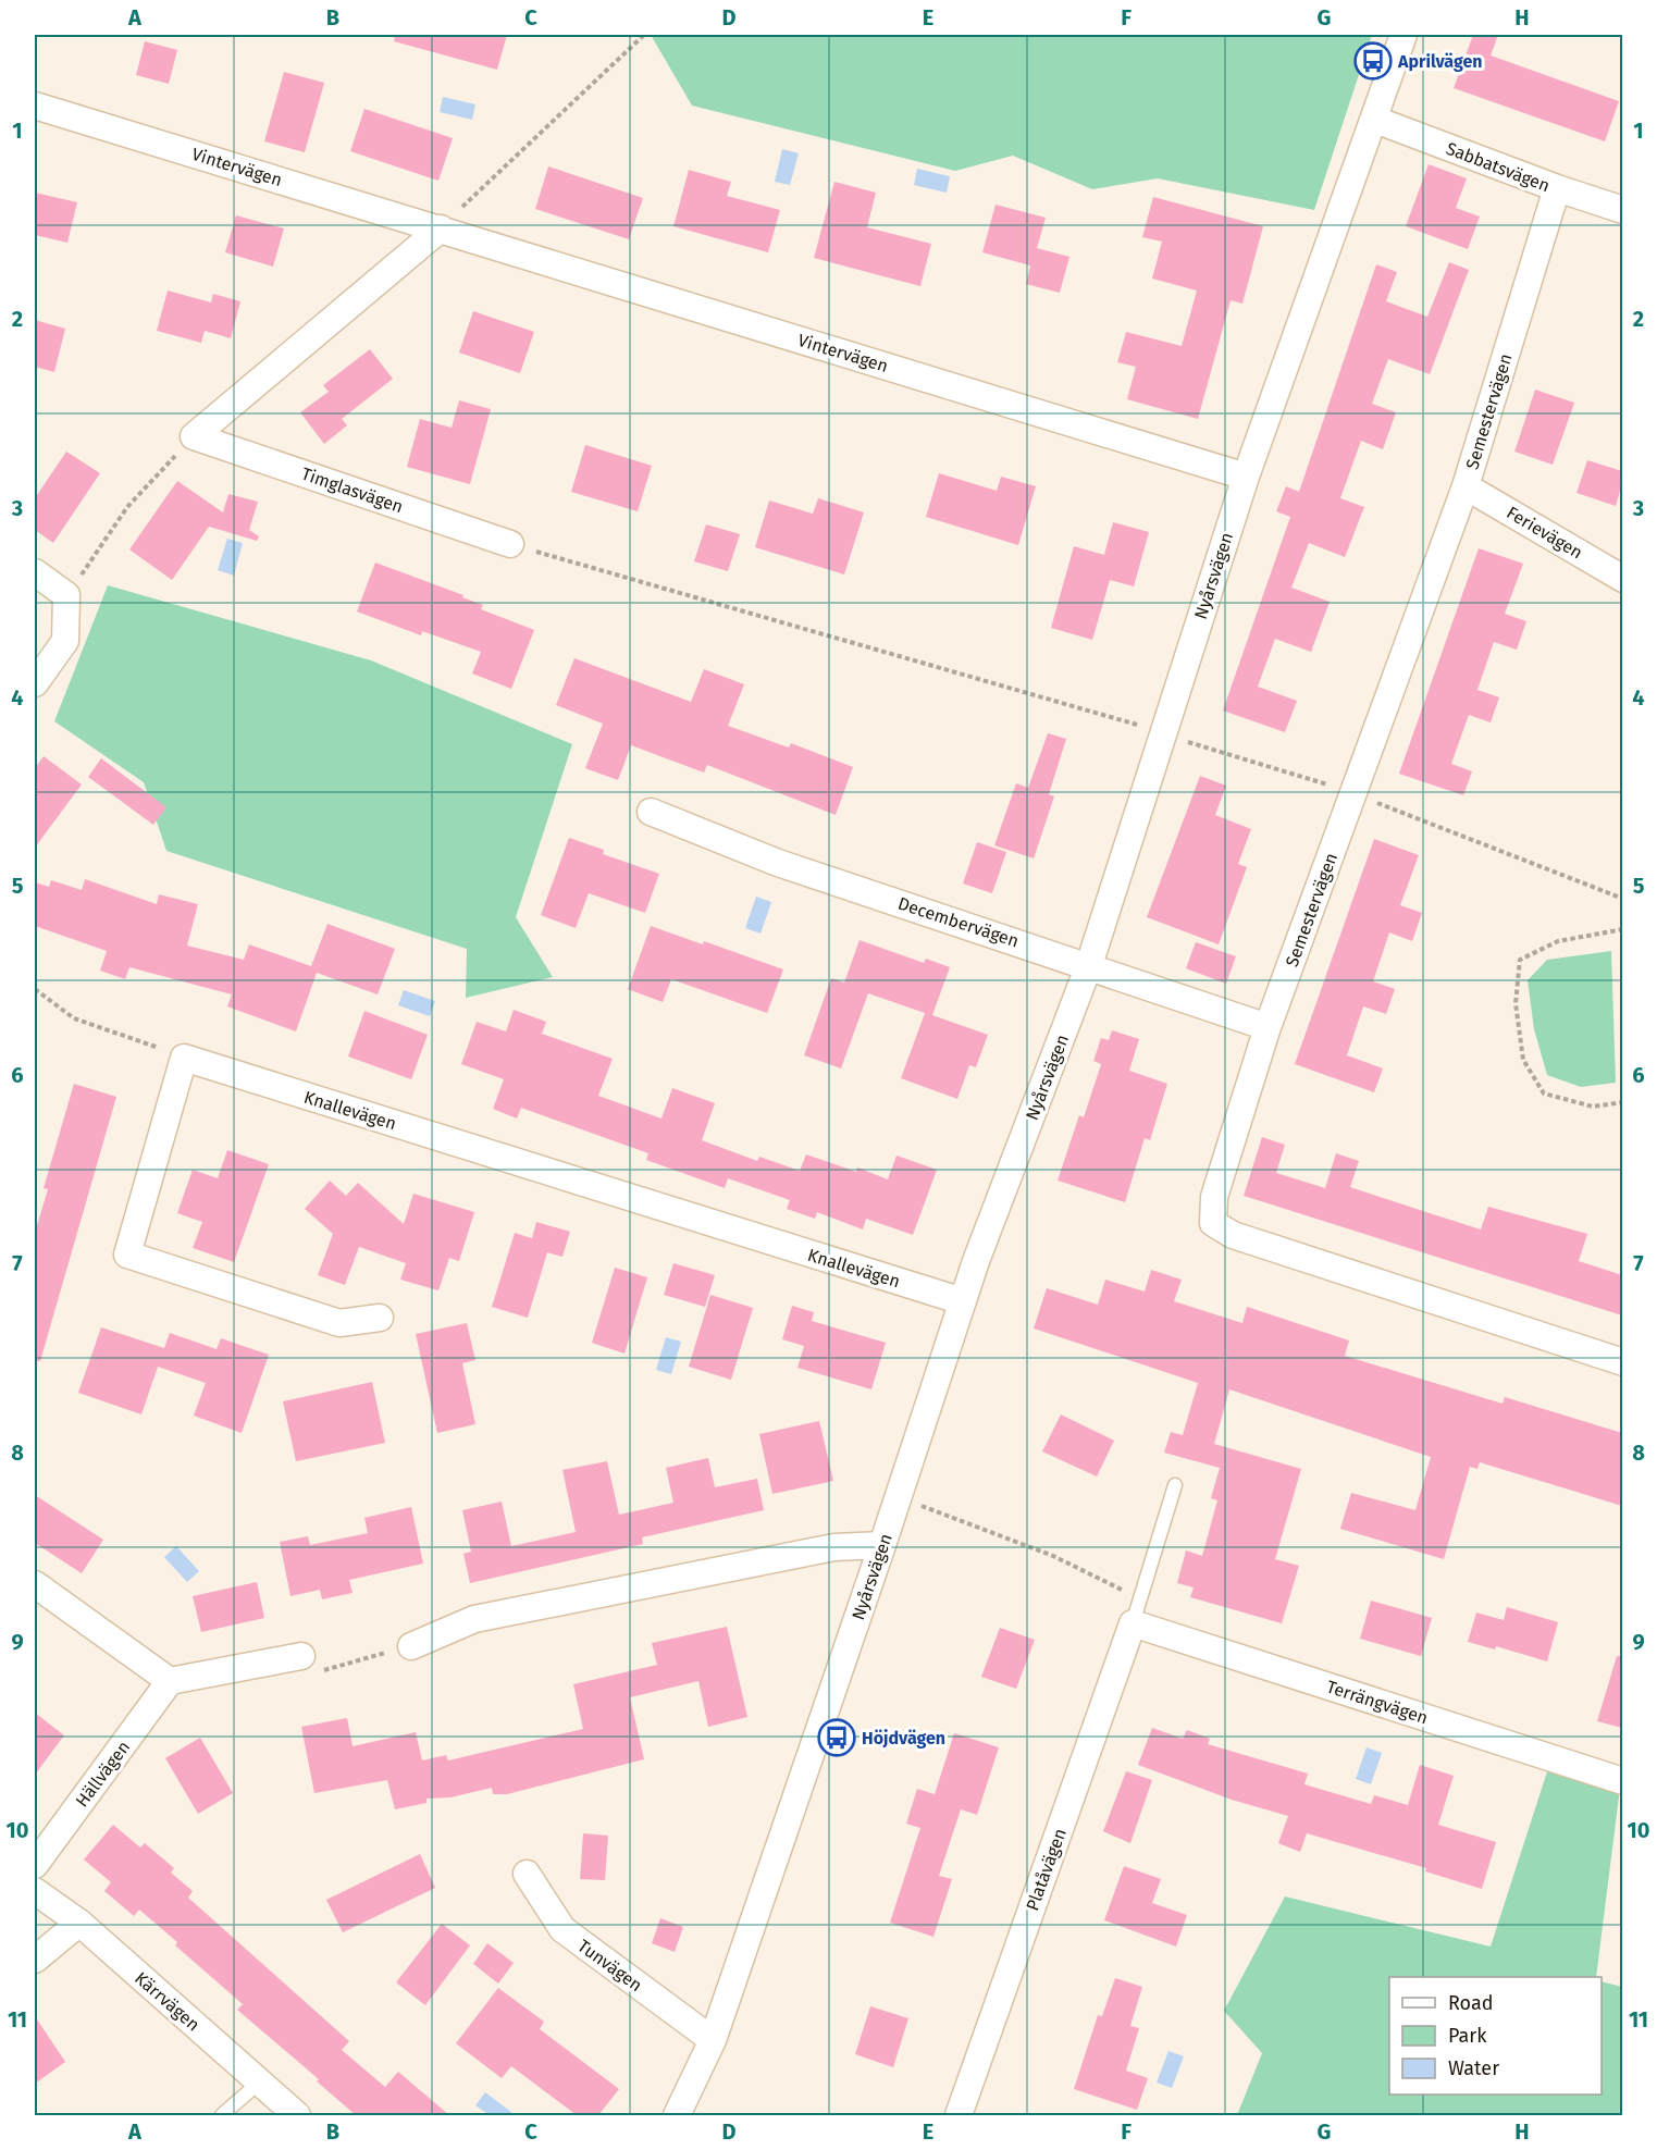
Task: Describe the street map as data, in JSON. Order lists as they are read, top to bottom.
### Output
{
  "streets": {
    "street": [
      "Vintervägen",
      "Sabbatsvägen",
      "Semestervägen",
      "Timglasvägen",
      "Ferievägen",
      "Nyårsvägen",
      "Decembervägen",
      "Knallevägen",
      "Terrängvägen",
      "Hällvägen",
      "Platåvägen",
      "Tunvägen",
      "Kärrvägen"
    ]
  },
  "crossings": [
    ["Vintervägen", "Nyårsvägen"],
    ["Sabbatsvägen", "Semestervägen"],
    ["Sabbatsvägen", "Nyårsvägen"],
    ["Semestervägen", "Ferievägen"],
    ["Semestervägen", "Decembervägen"],
    ["Nyårsvägen", "Decembervägen"],
    ["Nyårsvägen", "Knallevägen"],
    ["Nyårsvägen", "Tunvägen"],
    ["Terrängvägen", "Platåvägen"]
  ],
  "places": {
    "bus stop": ["Aprilvägen", "Höjdvägen"]
  },
  "legend": ["Road", "Park", "Water"],
  "grid": {
    "columns": [
      "A",
      "B",
      "C",
      "D",
      "E",
      "F",
      "G",
      "H"
    ],
    "rows": [
      "1",
      "2",
      "3",
      "4",
      "5",
      "6",
      "7",
      "8",
      "9",
      "10",
      "11"
    ]
  }
}
